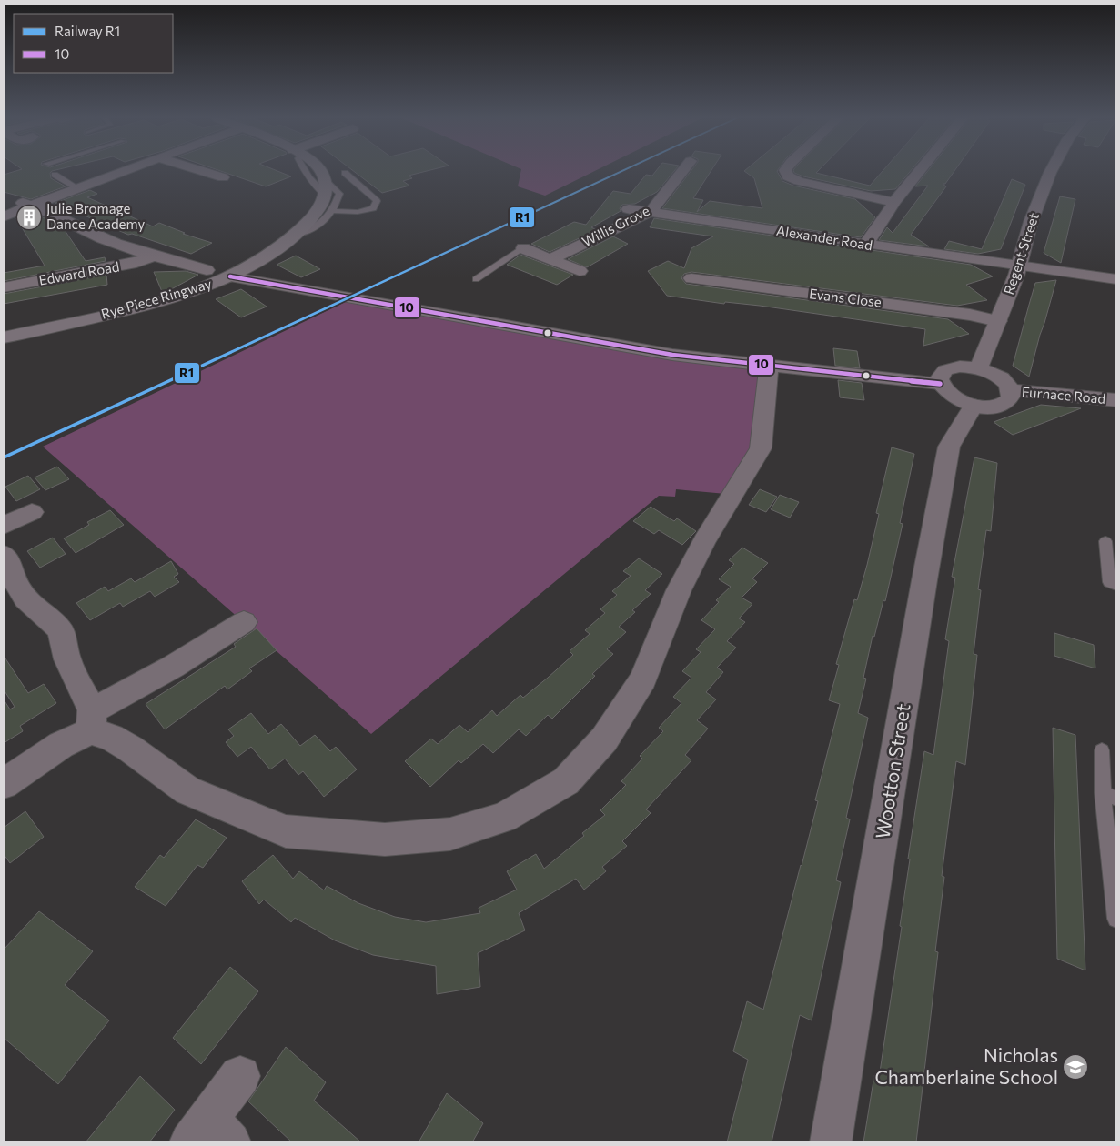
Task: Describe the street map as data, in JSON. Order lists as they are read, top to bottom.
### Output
{
  "streets": {
    "main road": ["Rye Piece Ringway"],
    "street": [
      "Willis Grove",
      "Alexander Road",
      "Regent Street",
      "Edward Road",
      "Evans Close",
      "Furnace Road",
      "Wootton Street"
    ]
  },
  "crossings": [
    ["Willis Grove", "Alexander Road"],
    ["Alexander Road", "Regent Street"],
    ["Regent Street", "Evans Close"]
  ],
  "places": {
    "building": ["Julie Bromage Dance Academy"],
    "school or university": ["Nicholas Chamberlaine School"]
  },
  "lines": ["rail line R1", "transit line 10"],
  "legend": ["Railway R1", "10"]
}
